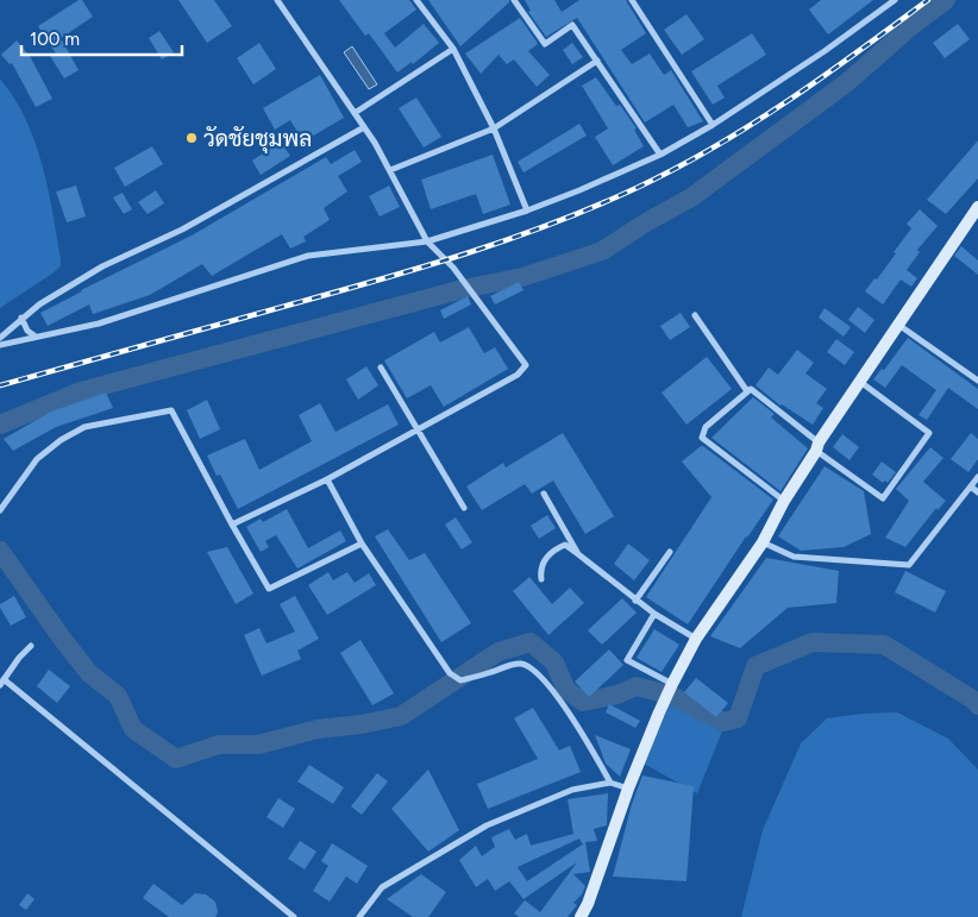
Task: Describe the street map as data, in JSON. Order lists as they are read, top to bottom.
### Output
{
  "places": ["วัดชัยชุมพล"],
  "scale_bar": "100 m"
}
